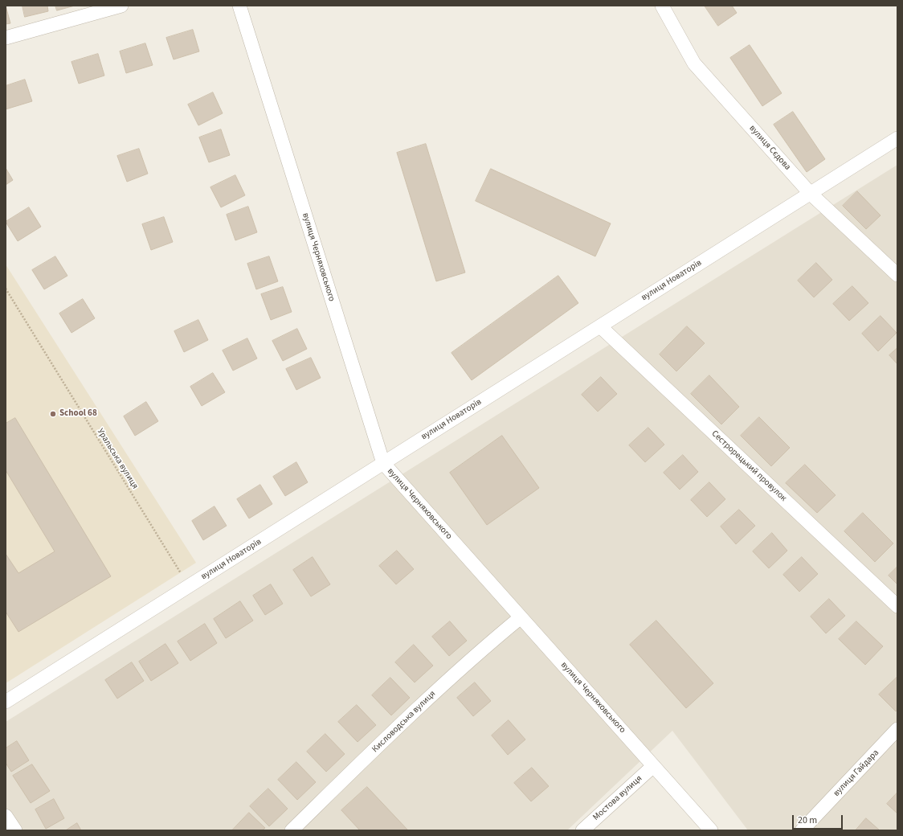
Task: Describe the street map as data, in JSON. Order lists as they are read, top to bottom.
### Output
{
  "streets": {
    "street": [
      "вулиця Сєдова",
      "вулиця Черняховського",
      "вулиця Новаторів",
      "Сестрорецький провулок",
      "Кисловодська вулиця",
      "вулиця Гайдара",
      "Мостова вулиця"
    ],
    "path": ["Уральська вулиця"]
  },
  "crossings": [
    ["вулиця Сєдова", "вулиця Новаторів"],
    ["вулиця Черняховського", "вулиця Новаторів"],
    ["вулиця Черняховського", "Кисловодська вулиця"],
    ["вулиця Черняховського", "Мостова вулиця"],
    ["вулиця Новаторів", "Уральська вулиця"],
    ["вулиця Новаторів", "Сестрорецький провулок"]
  ],
  "places": ["School 68"],
  "scale_bar": "20 m"
}
